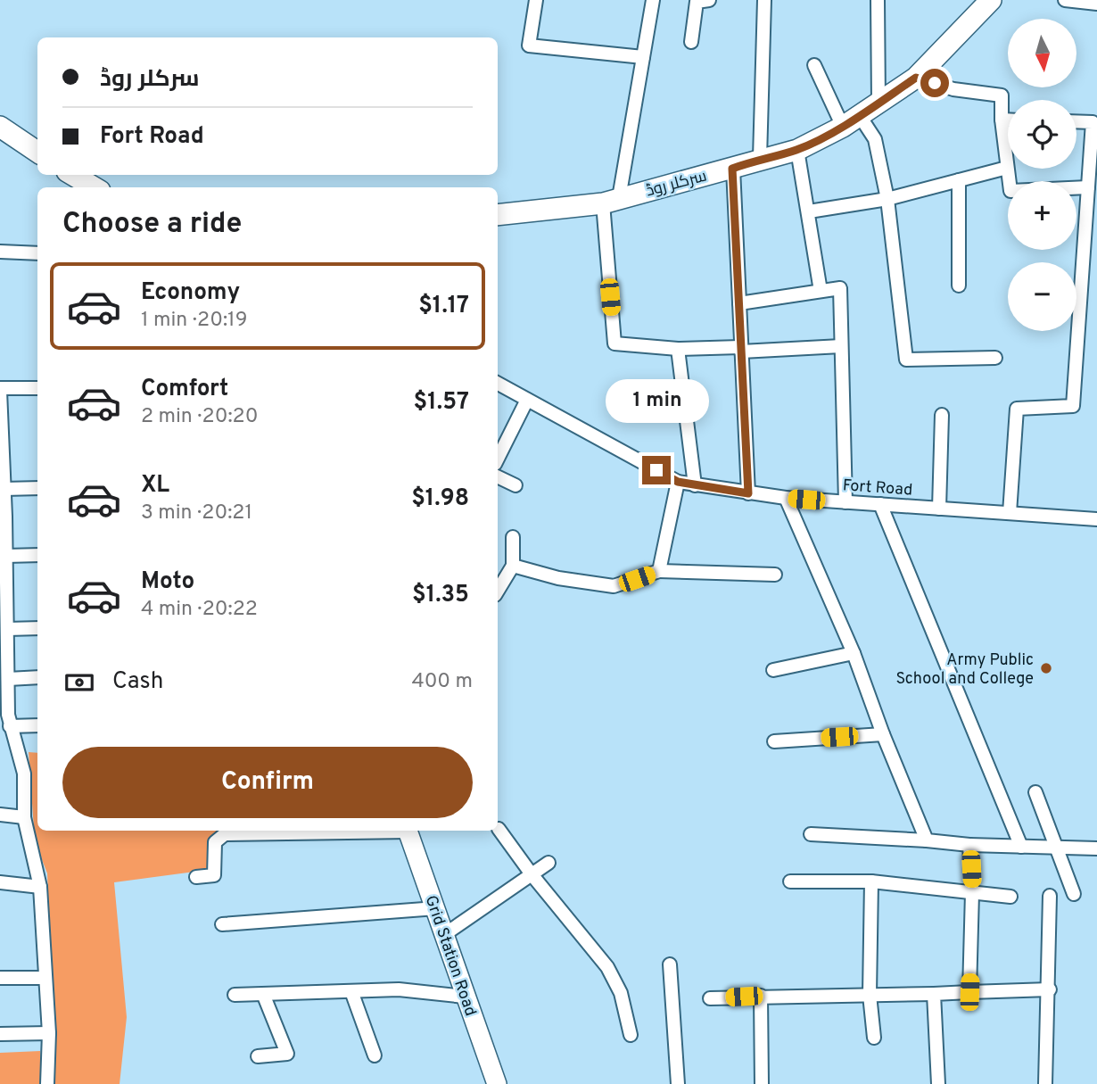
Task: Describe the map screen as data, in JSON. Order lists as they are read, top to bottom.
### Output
{
  "streets": {
    "main road": ["سرکلر روڈ", "Grid Station Road"],
    "street": ["Fort Road"]
  },
  "places": ["Army Public School and College"],
  "north": "bottom",
  "page": {
    "map_buttons": ["+", "−"],
    "banner": ["سرکلر روڈ", "Fort Road"],
    "heading": "Choose a ride",
    "list": [
      {
        "name": "Economy",
        "note": "1 min · 20:19",
        "value": "$1.17"
      },
      {
        "name": "Comfort",
        "note": "2 min · 20:20",
        "value": "$1.57"
      },
      {
        "name": "XL",
        "note": "3 min · 20:21",
        "value": "$1.98"
      },
      {
        "name": "Moto",
        "note": "4 min · 20:22",
        "value": "$1.35"
      }
    ],
    "bubble": "1 min",
    "pay": ["Cash", "400 m"],
    "buttons": "Confirm"
  }
}
